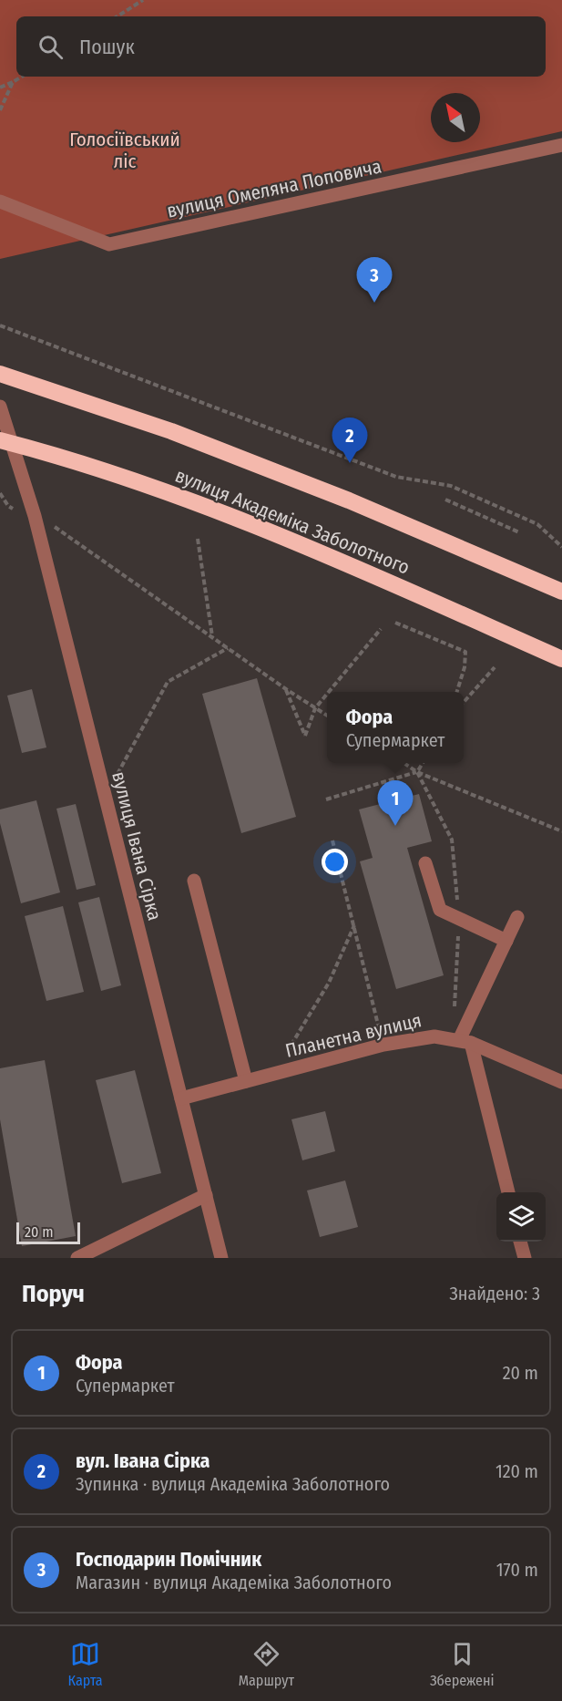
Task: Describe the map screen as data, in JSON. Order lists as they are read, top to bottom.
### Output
{
  "streets": {
    "highway": ["вулиця Академіка Заболотного"],
    "street": ["вулиця Омеляна Поповича", "вулиця Івана Сірка", "Планетна вулиця"]
  },
  "crossings": [
    ["вулиця Академіка Заболотного", "вулиця Івана Сірка"],
    ["вулиця Івана Сірка", "Планетна вулиця"]
  ],
  "parks": ["Голосіївський ліс"],
  "scale_bar": "20 m",
  "north": "top left",
  "page": {
    "search": "Пошук",
    "pins": ["3", "2", "1"],
    "popup": ["Фора", "Супермаркет"],
    "scale": "20 m",
    "heading": ["Поруч", "Знайдено: 3"],
    "list": [
      {
        "mark": "1",
        "name": "Фора",
        "note": "Супермаркет",
        "value": "20 m"
      },
      {
        "mark": "2",
        "name": "вул. Івана Сірка",
        "note": "Зупинка · вулиця Академіка Заболотного",
        "value": "120 m"
      },
      {
        "mark": "3",
        "name": "Господарин Помічник",
        "note": "Магазин · вулиця Академіка Заболотного",
        "value": "170 m"
      }
    ],
    "nav": ["Карта", "Маршрут", "Збережені"]
  }
}
